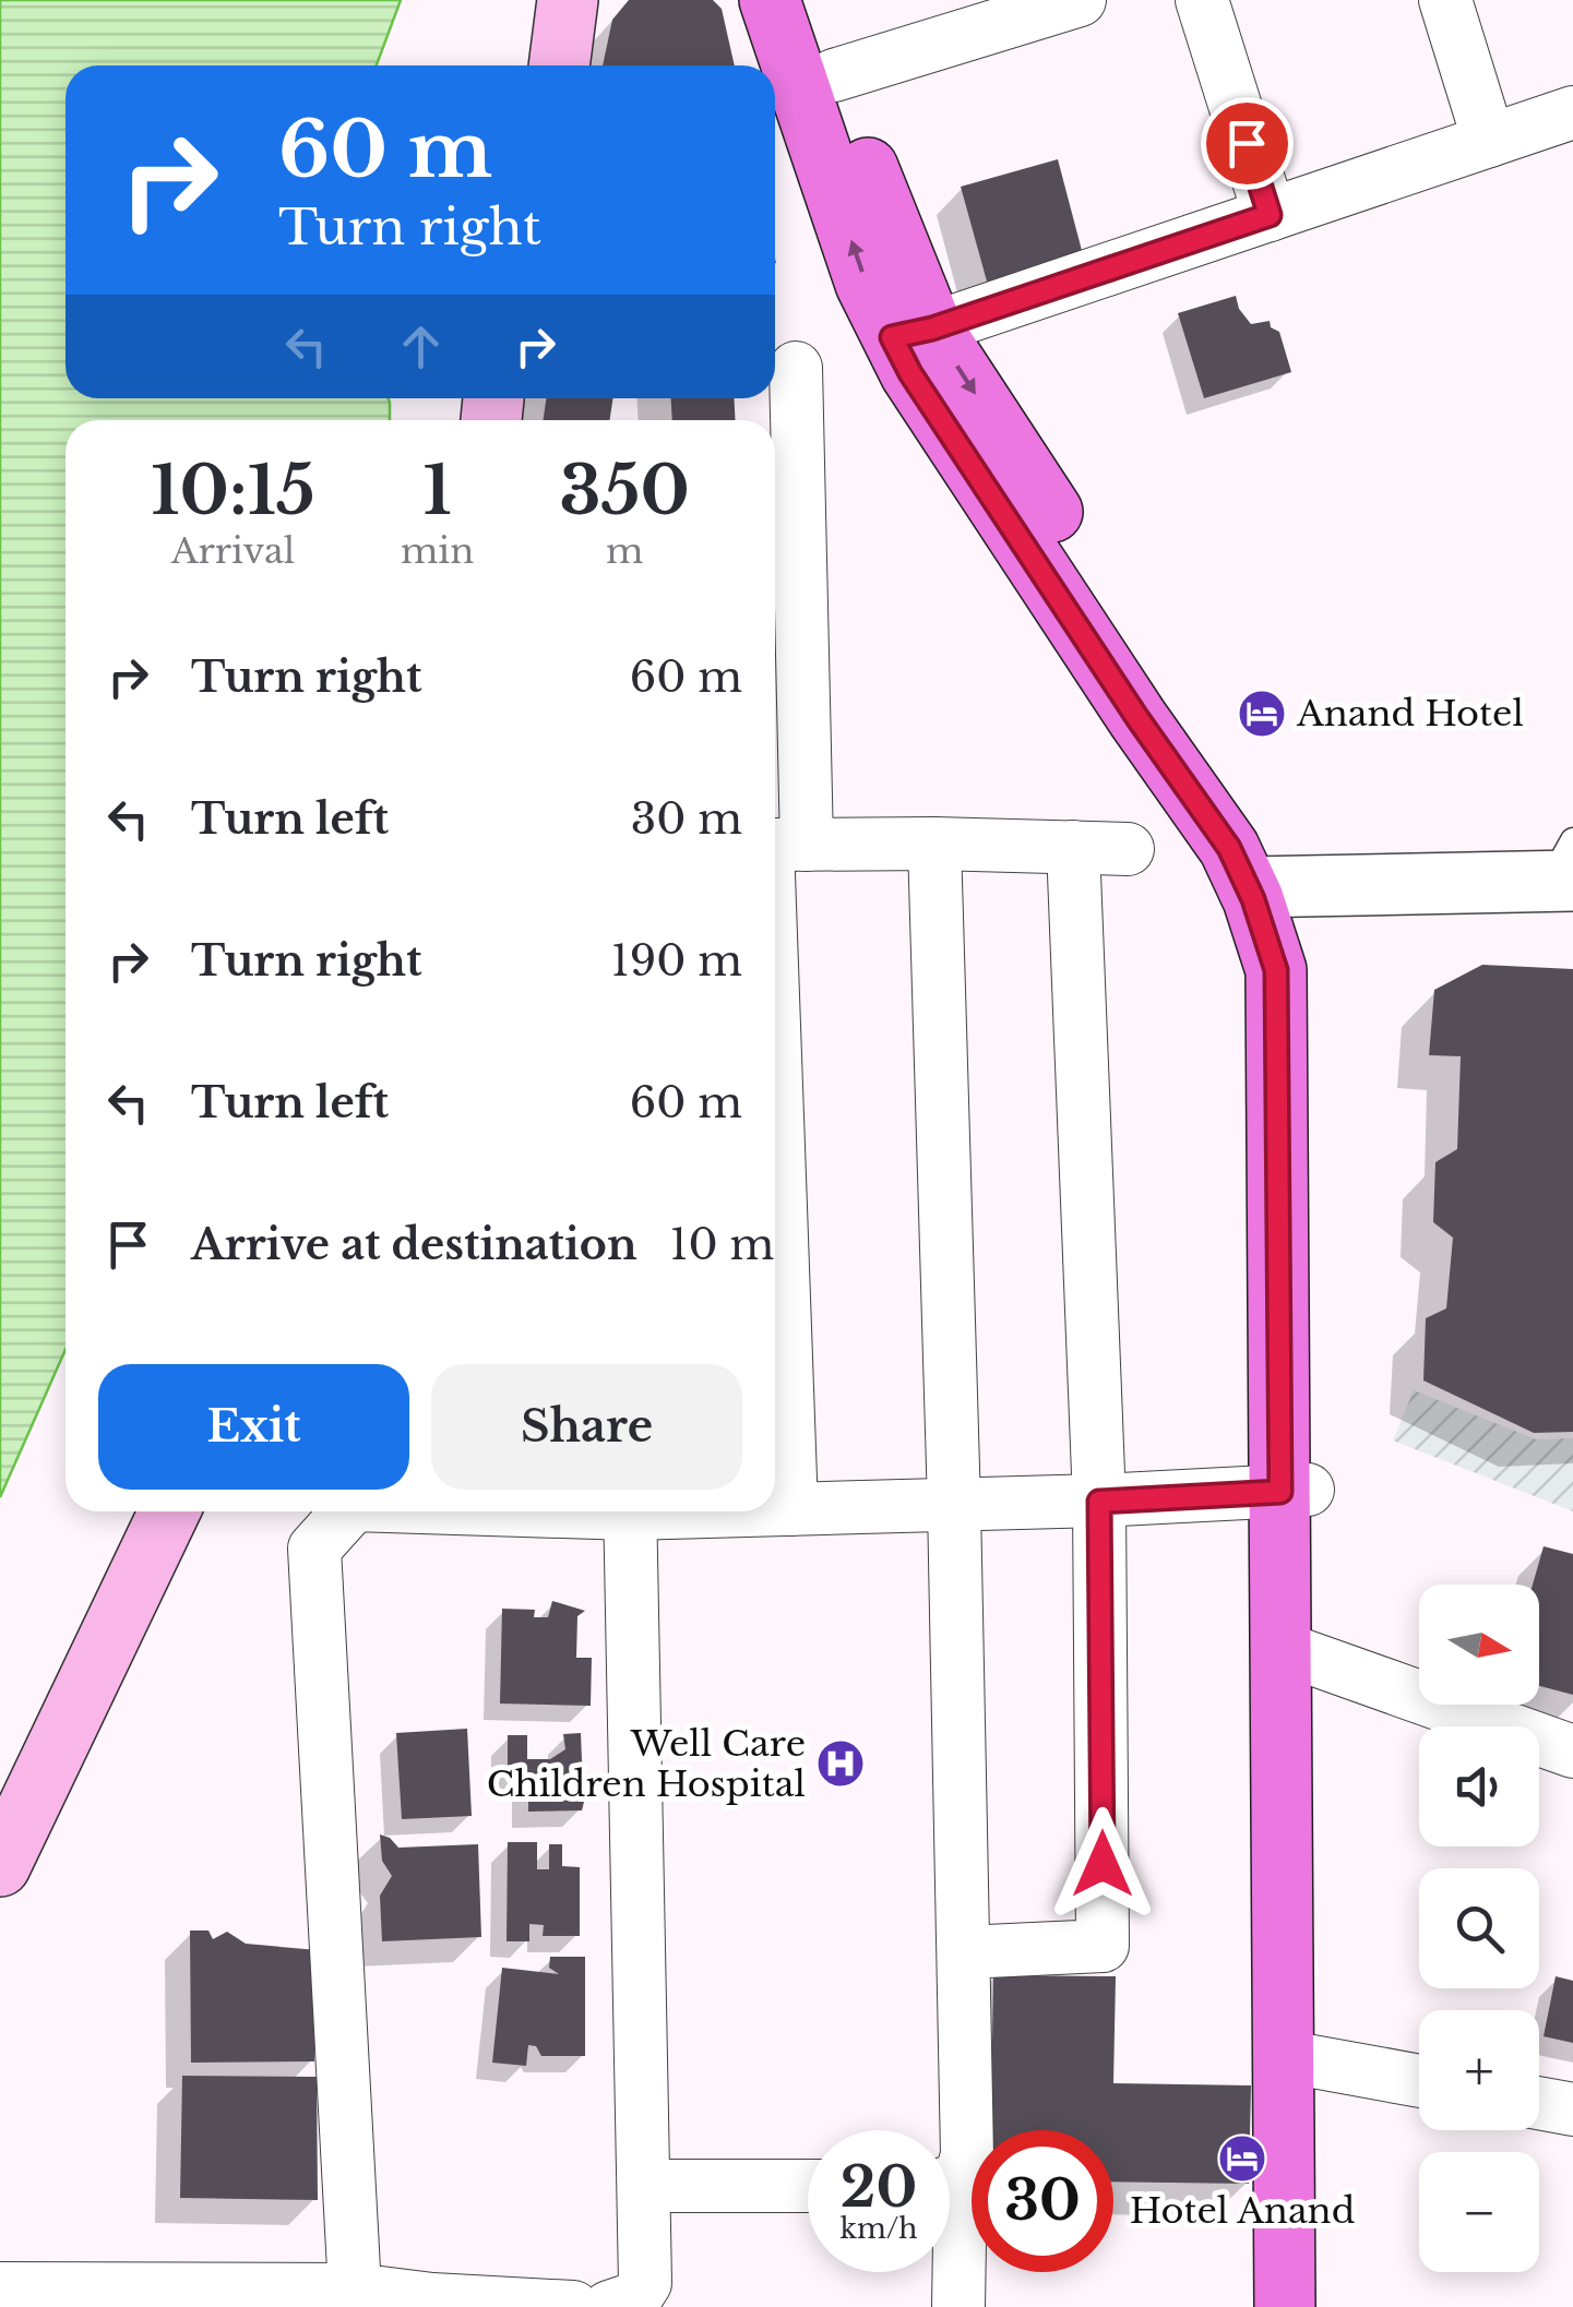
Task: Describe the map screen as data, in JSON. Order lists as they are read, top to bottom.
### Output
{
  "places": {
    "hotel": ["Anand Hotel", "Hotel Anand"],
    "hospital": ["Well Care Children Hospital"]
  },
  "north": "right",
  "page": {
    "turn": ["60 m", "Turn right"],
    "eta": [
      "10:15",
      "Arrival",
      "1",
      "min",
      "350",
      "m"
    ],
    "list": [
      {
        "name": "Turn right",
        "value": "60 m"
      },
      {
        "name": "Turn left",
        "value": "30 m"
      },
      {
        "name": "Turn right",
        "value": "190 m"
      },
      {
        "name": "Turn left",
        "value": "60 m"
      },
      {
        "name": "Arrive at destination",
        "value": "10 m"
      }
    ],
    "buttons": ["Exit", "Share"],
    "map_buttons": ["+", "−"],
    "speed": "20 km/h",
    "limit": "30"
  }
}
